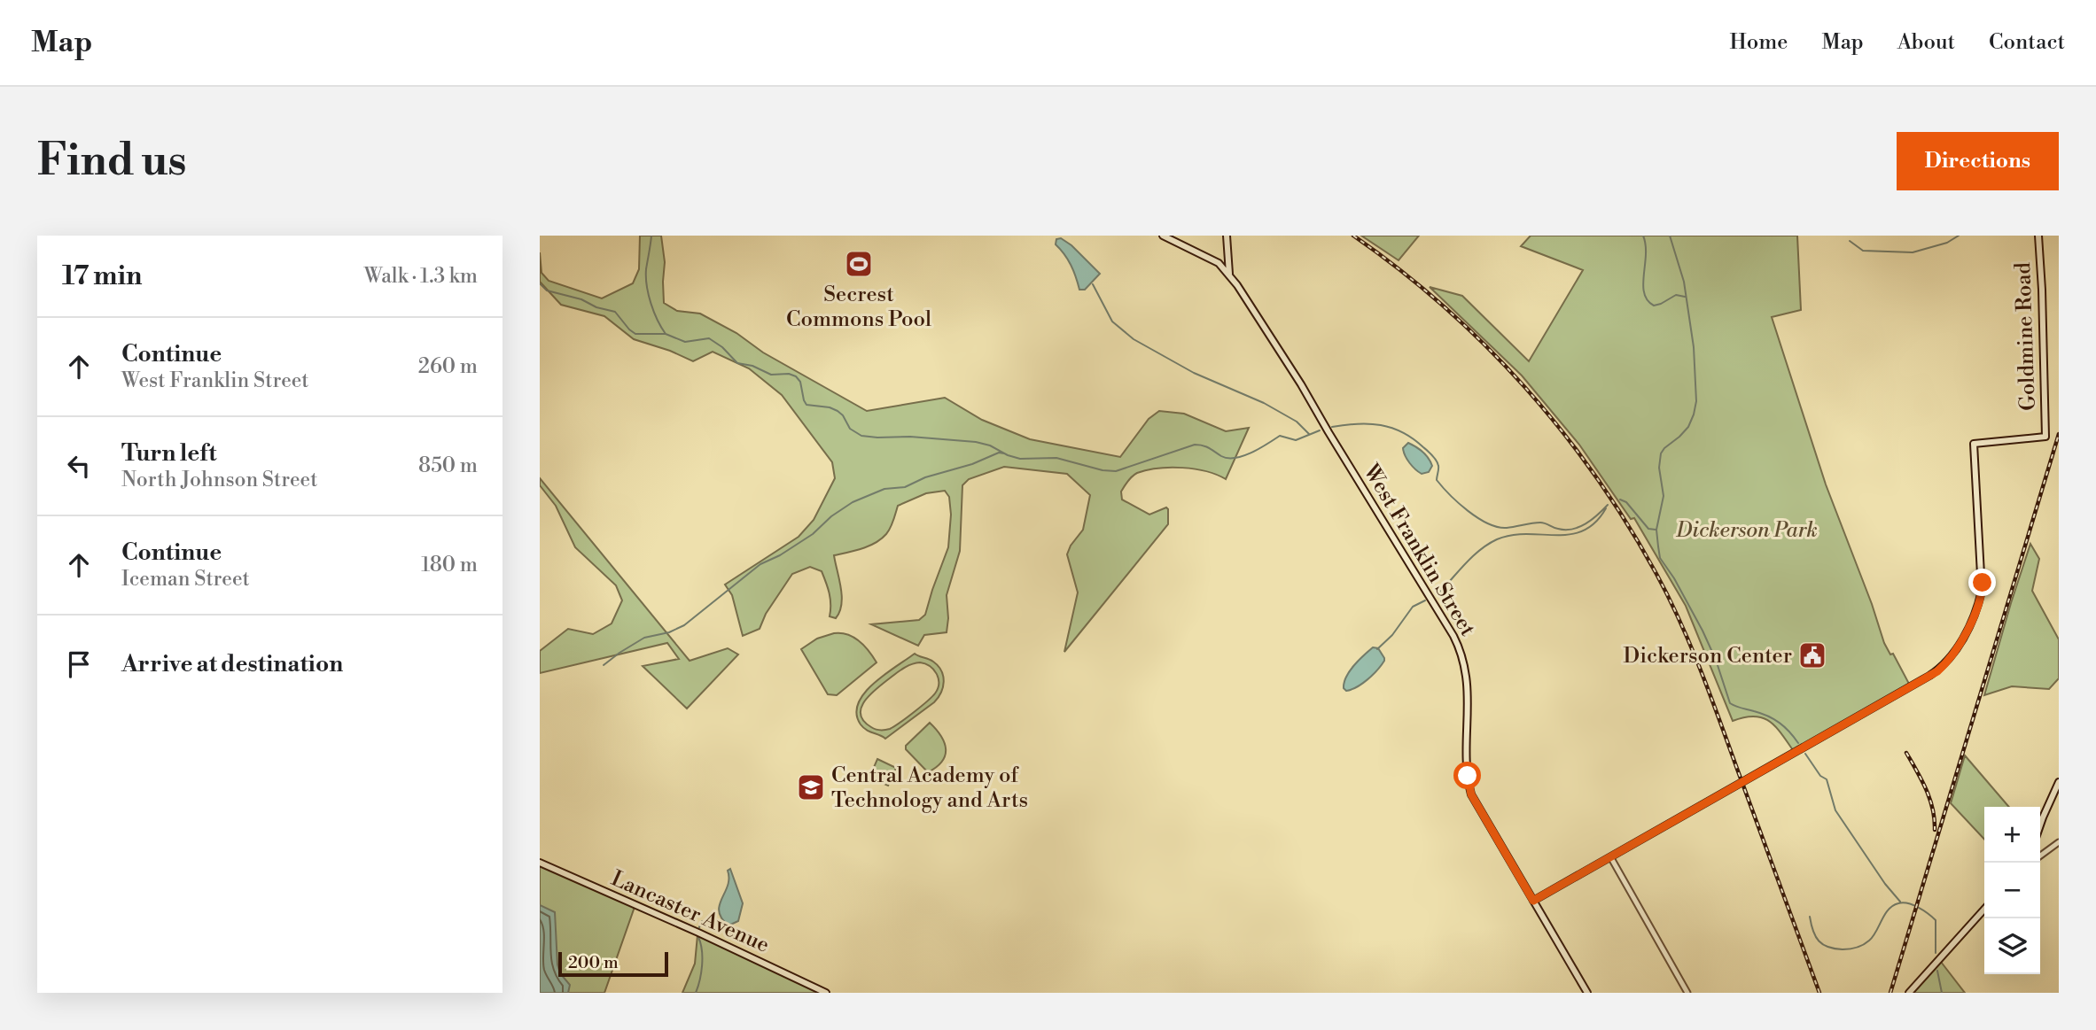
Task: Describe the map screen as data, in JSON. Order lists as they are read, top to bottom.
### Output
{
  "streets": {
    "main road": ["Goldmine Road", "West Franklin Street", "Lancaster Avenue"]
  },
  "parks": ["Dickerson Park"],
  "places": {
    "sports": ["Secrest Commons Pool"],
    "public building": ["Dickerson Center"],
    "school or university": ["Central Academy of Technology and Arts"]
  },
  "scale_bar": "200 m",
  "page": {
    "header": "Map",
    "nav": [
      "Home",
      "Map",
      "About",
      "Contact"
    ],
    "buttons": "Directions",
    "title": "Find us",
    "heading": ["17 min", "Walk · 1.3 km"],
    "list": [
      ["Continue", "West Franklin Street", "260 m"],
      ["Turn left", "North Johnson Street", "850 m"],
      ["Continue", "Iceman Street", "180 m"],
      "Arrive at destination"
    ],
    "map_buttons": ["+", "−"],
    "scale": "200 m"
  }
}
